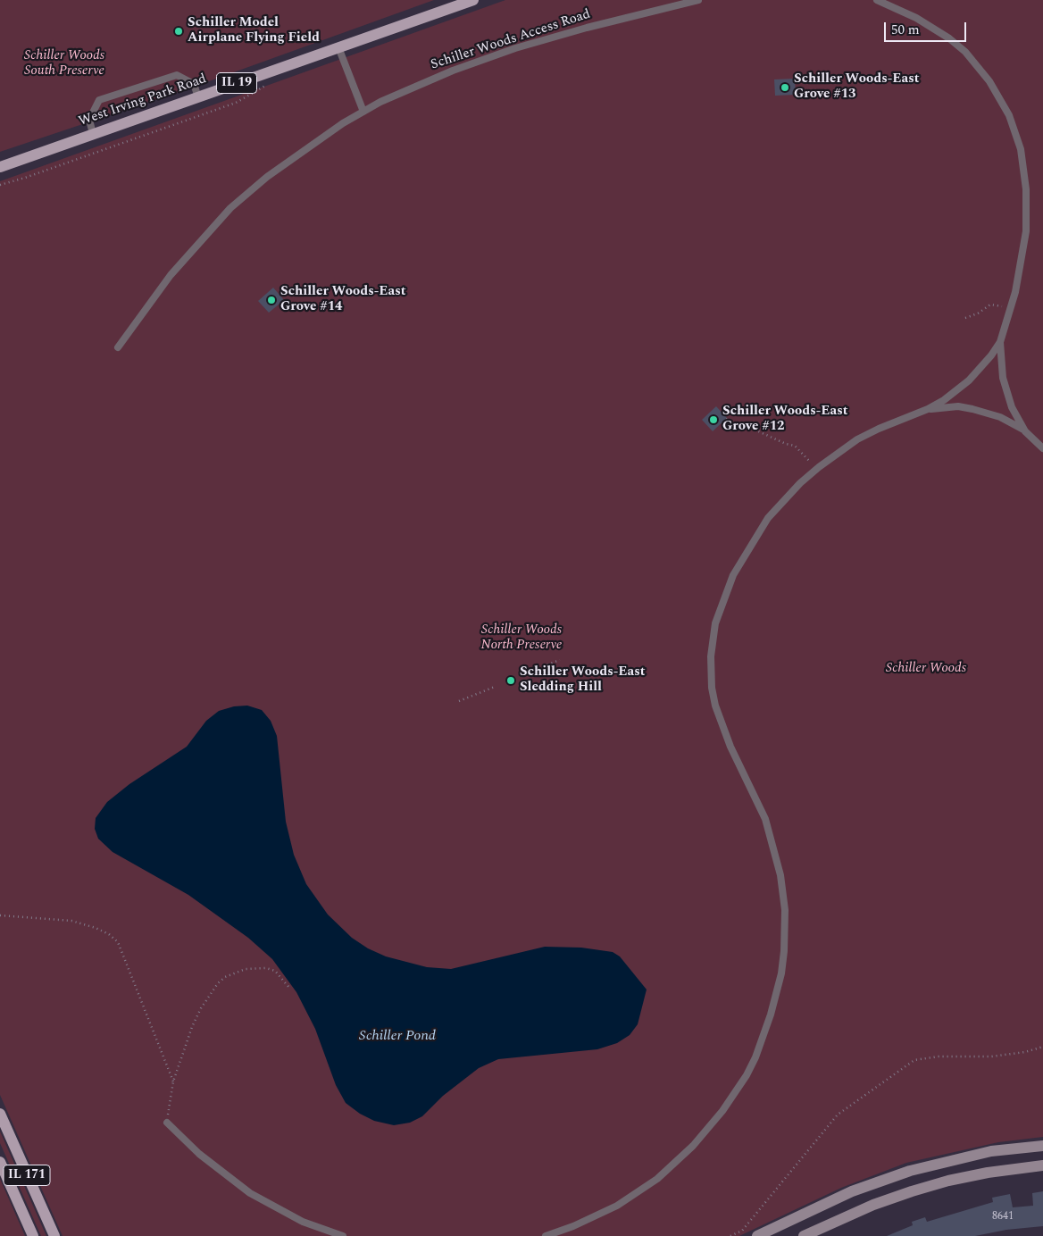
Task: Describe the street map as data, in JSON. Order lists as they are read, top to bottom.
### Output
{
  "streets": {
    "main road": ["IL 19", "West Irving Park Road", "IL 171"],
    "lane": ["Schiller Woods Access Road"]
  },
  "water": ["Schiller Pond"],
  "parks": ["Schiller Woods South Preserve", "Schiller Woods North Preserve", "Schiller Woods"],
  "places": [
    "Schiller Model Airplane Flying Field",
    "Schiller Woods-East Grove #13",
    "Schiller Woods-East Grove #14",
    "Schiller Woods-East Grove #12",
    "Schiller Woods-East Sledding Hill"
  ],
  "house_numbers": ["8641"],
  "scale_bar": "50 m"
}
